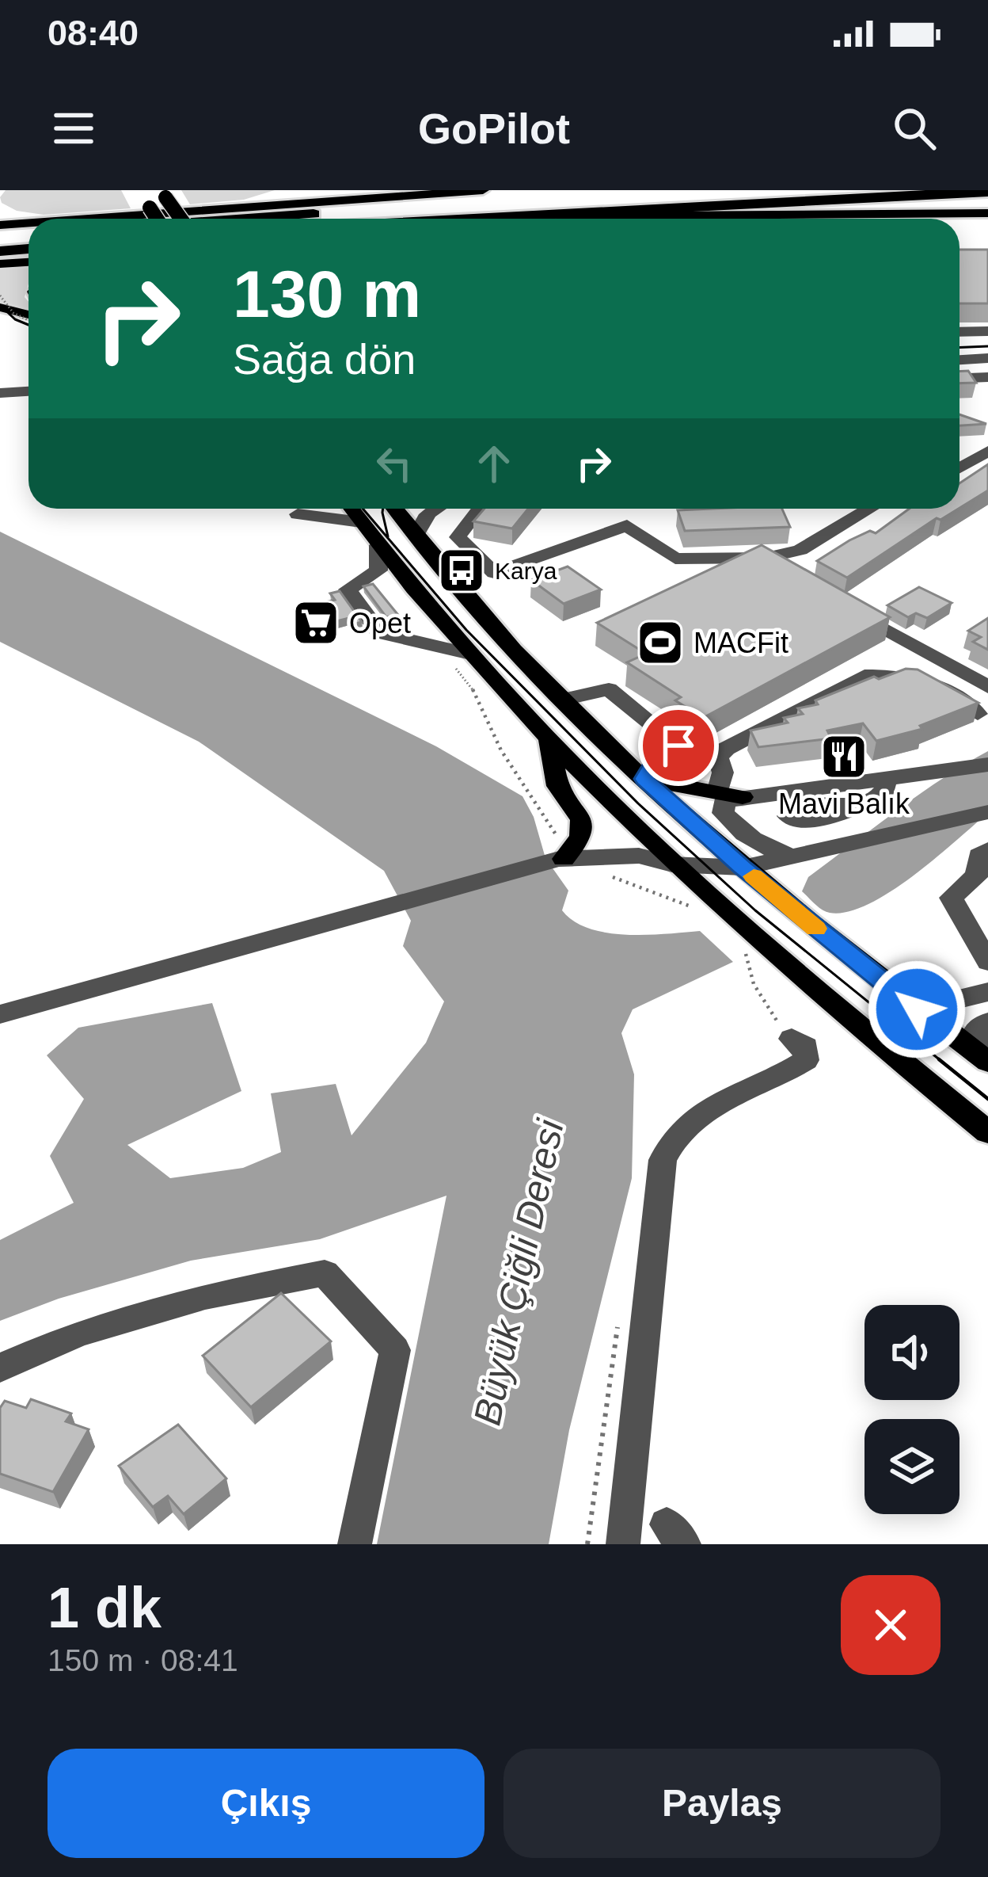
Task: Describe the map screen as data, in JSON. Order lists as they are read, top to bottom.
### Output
{
  "water": ["Büyük Çiğli Deresi"],
  "places": {
    "bus stop": ["Karya"],
    "supermarket": ["Opet"],
    "sports": ["MACFit"],
    "restaurant": ["Mavi Balık"]
  },
  "page": {
    "status": "08:40",
    "header": "GoPilot",
    "turn": ["130 m", "Sağa dön"],
    "heading": ["1 dk", "150 m · 08:41"],
    "buttons": ["Çıkış", "Paylaş"]
  }
}
